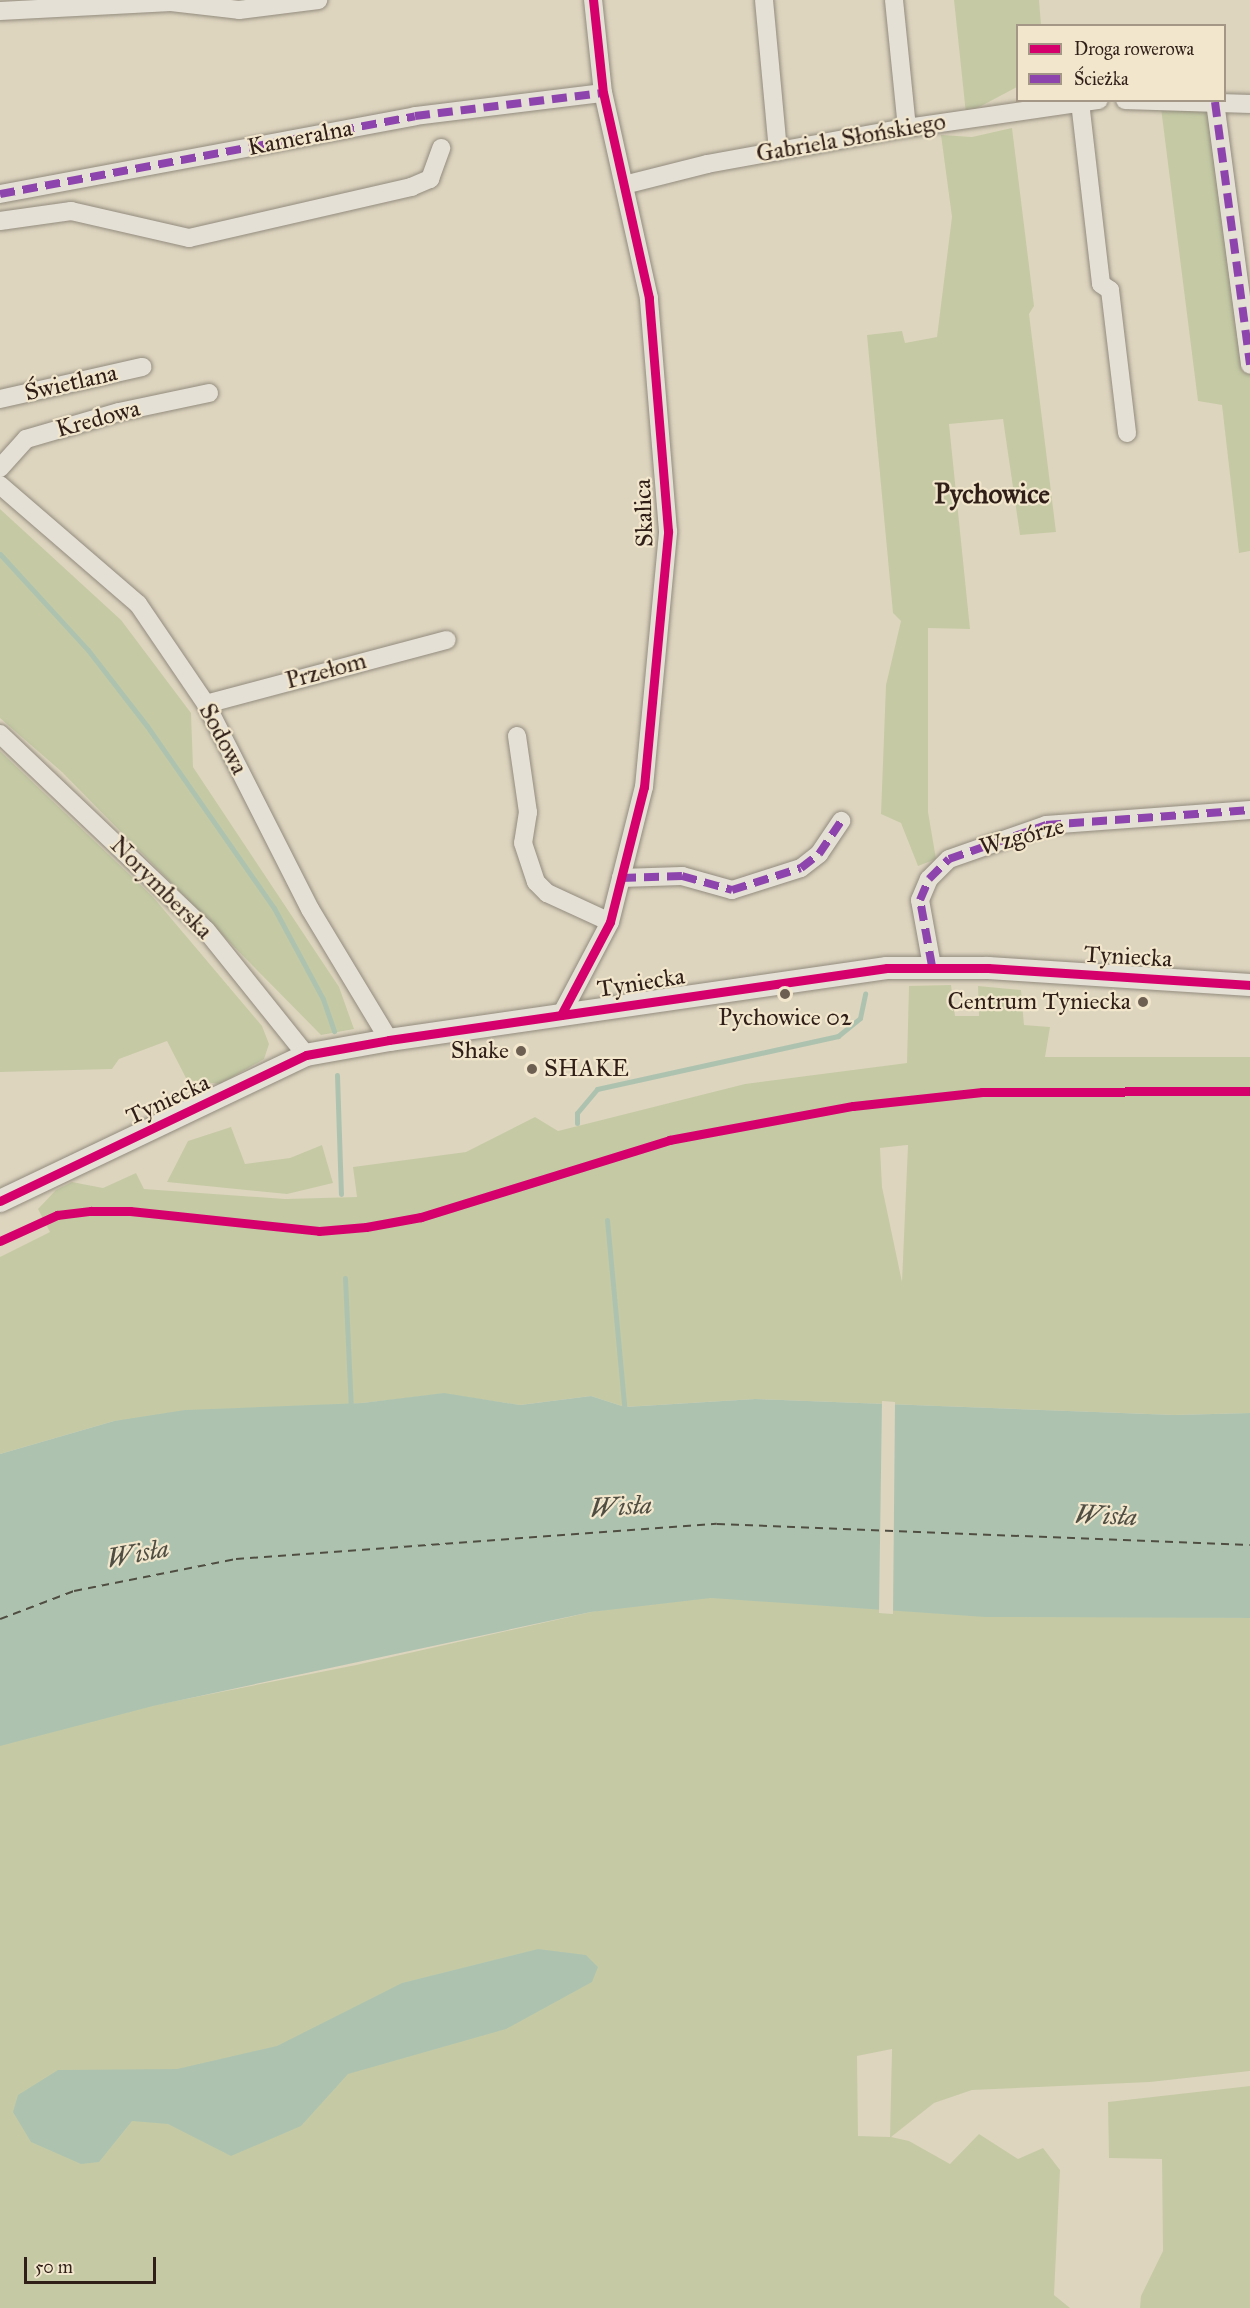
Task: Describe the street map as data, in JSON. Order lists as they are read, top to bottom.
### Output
{
  "streets": {
    "street": [
      "Kameralna",
      "Gabriela Słońskiego",
      "Świetlana",
      "Kredowa",
      "Skalica",
      "Przełom",
      "Sodowa",
      "Wzgórze",
      "Norymberska",
      "Tyniecka"
    ]
  },
  "crossings": [
    ["Kameralna", "Skalica"],
    ["Gabriela Słońskiego", "Skalica"],
    ["Skalica", "Tyniecka"],
    ["Przełom", "Sodowa"],
    ["Sodowa", "Tyniecka"],
    ["Wzgórze", "Tyniecka"],
    ["Norymberska", "Tyniecka"]
  ],
  "districts": ["Pychowice"],
  "water": ["Wisła"],
  "places": [
    "Pychowice 02",
    "Centrum Tyniecka",
    "Shake",
    "SHAKE"
  ],
  "legend": ["Droga rowerowa", "Ścieżka"],
  "scale_bar": "50 m"
}
